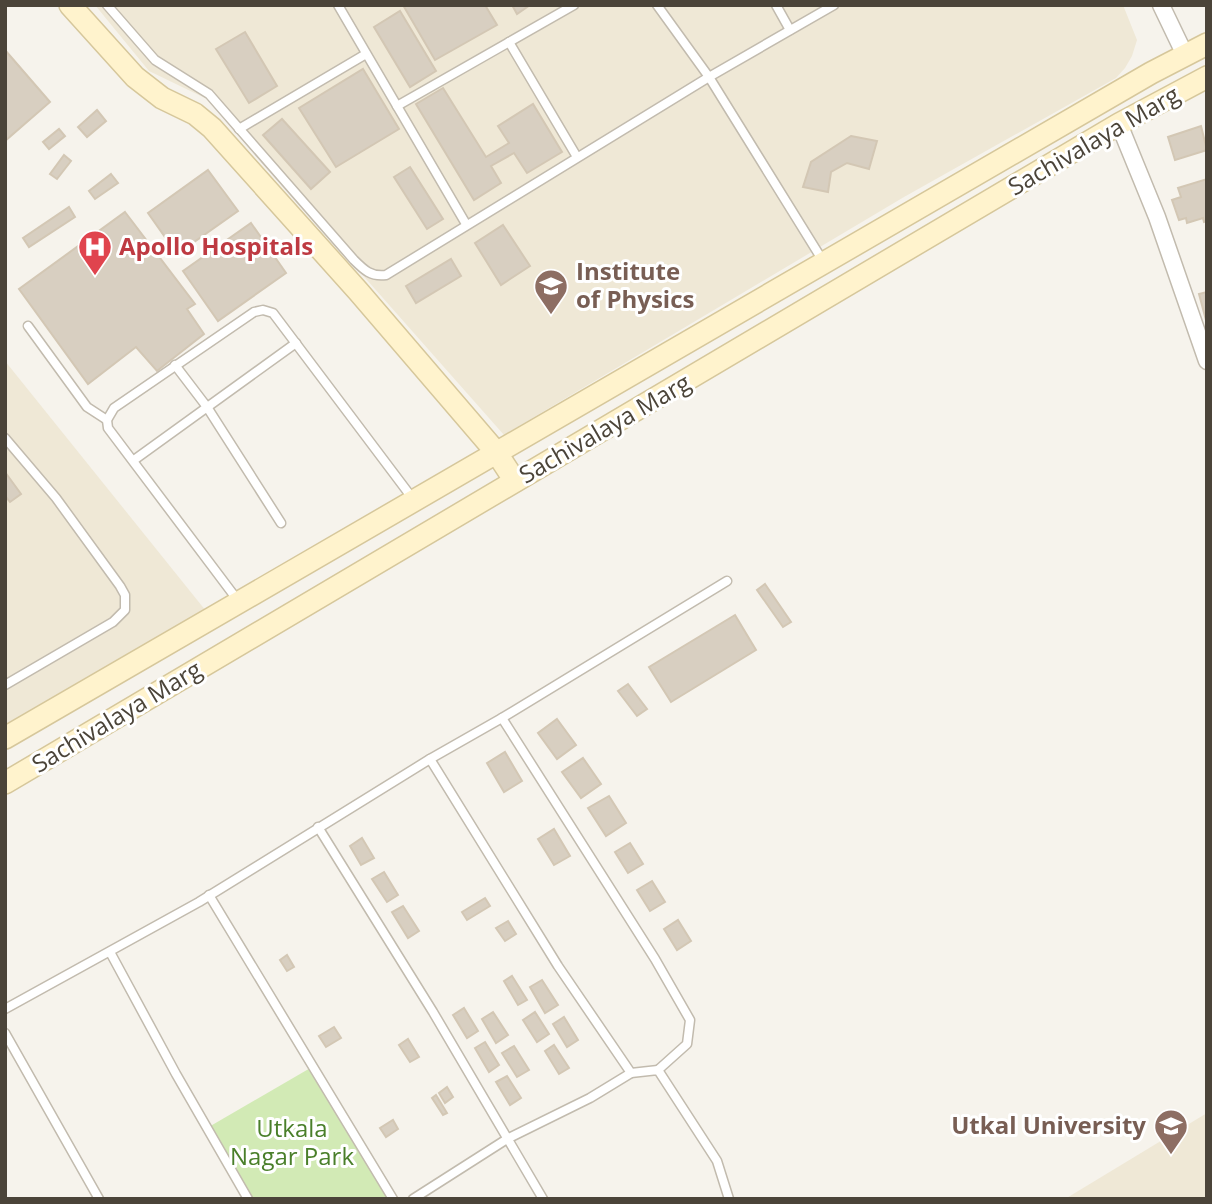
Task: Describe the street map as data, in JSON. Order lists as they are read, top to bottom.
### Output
{
  "streets": {
    "main road": ["Sachivalaya Marg"]
  },
  "parks": ["Utkala Nagar Park"],
  "places": {
    "hospital": ["Apollo Hospitals"],
    "school or university": ["Institute of Physics", "Utkal University"]
  }
}
